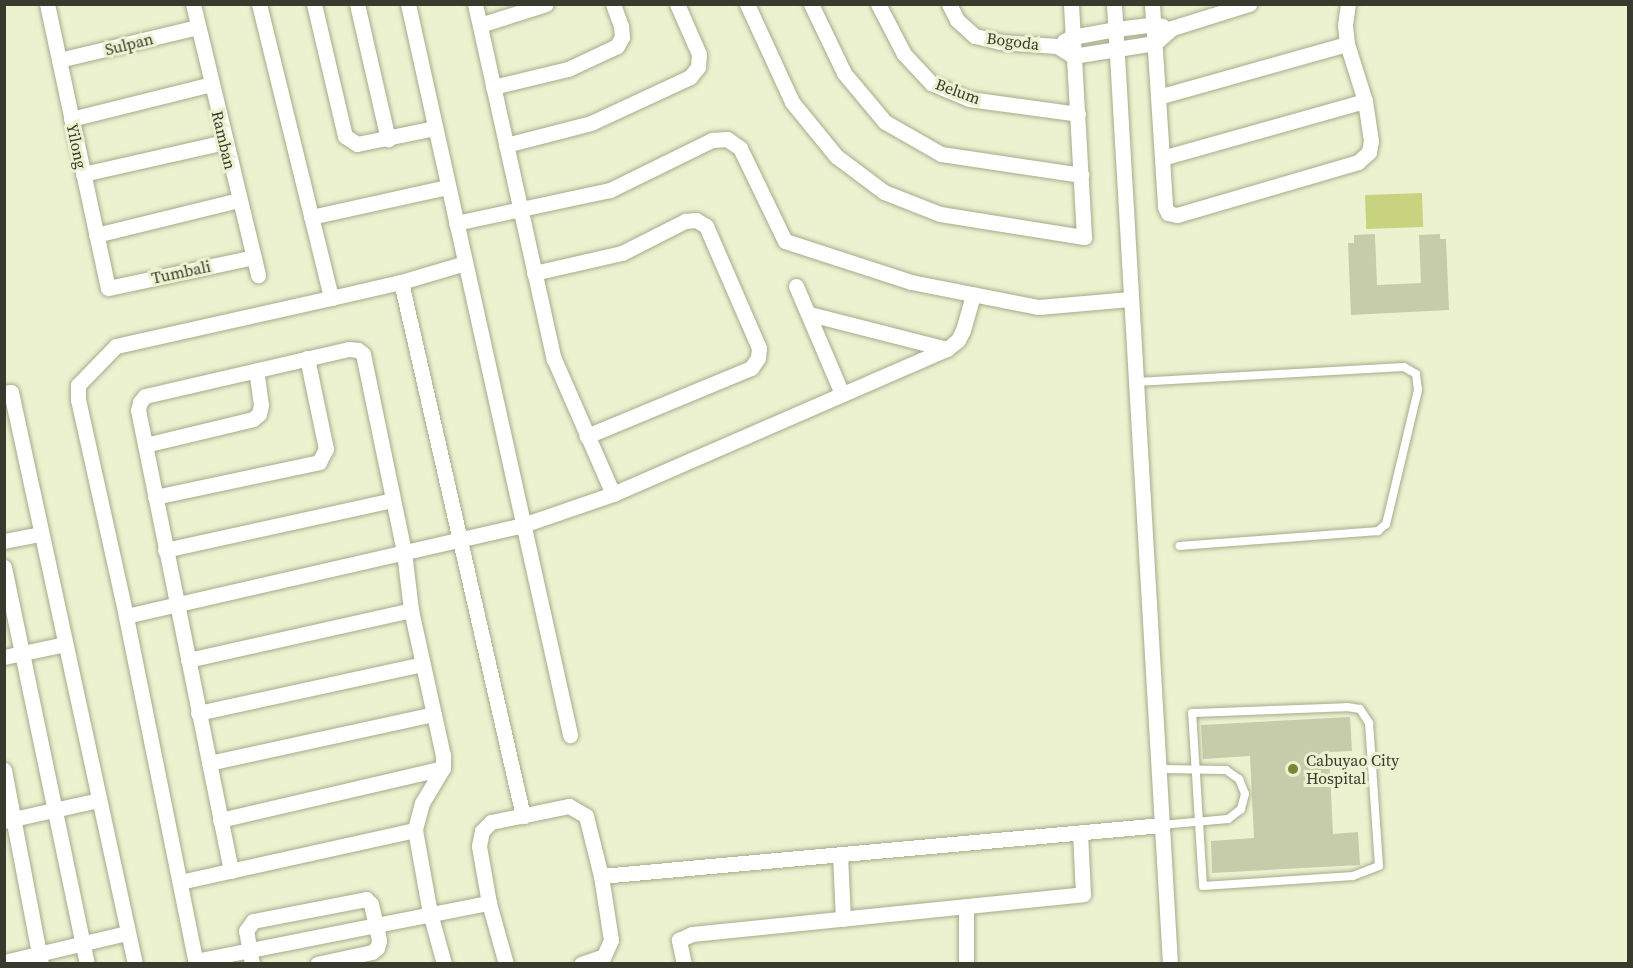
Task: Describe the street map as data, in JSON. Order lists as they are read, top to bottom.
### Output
{
  "streets": {
    "street": [
      "Bogoda",
      "Sulpan",
      "Belum",
      "Ramban",
      "Yilong",
      "Tumbali"
    ]
  },
  "crossings": [
    ["Sulpan", "Ramban"],
    ["Sulpan", "Yilong"],
    ["Ramban", "Tumbali"],
    ["Yilong", "Tumbali"]
  ],
  "places": ["Cabuyao City Hospital"]
}
